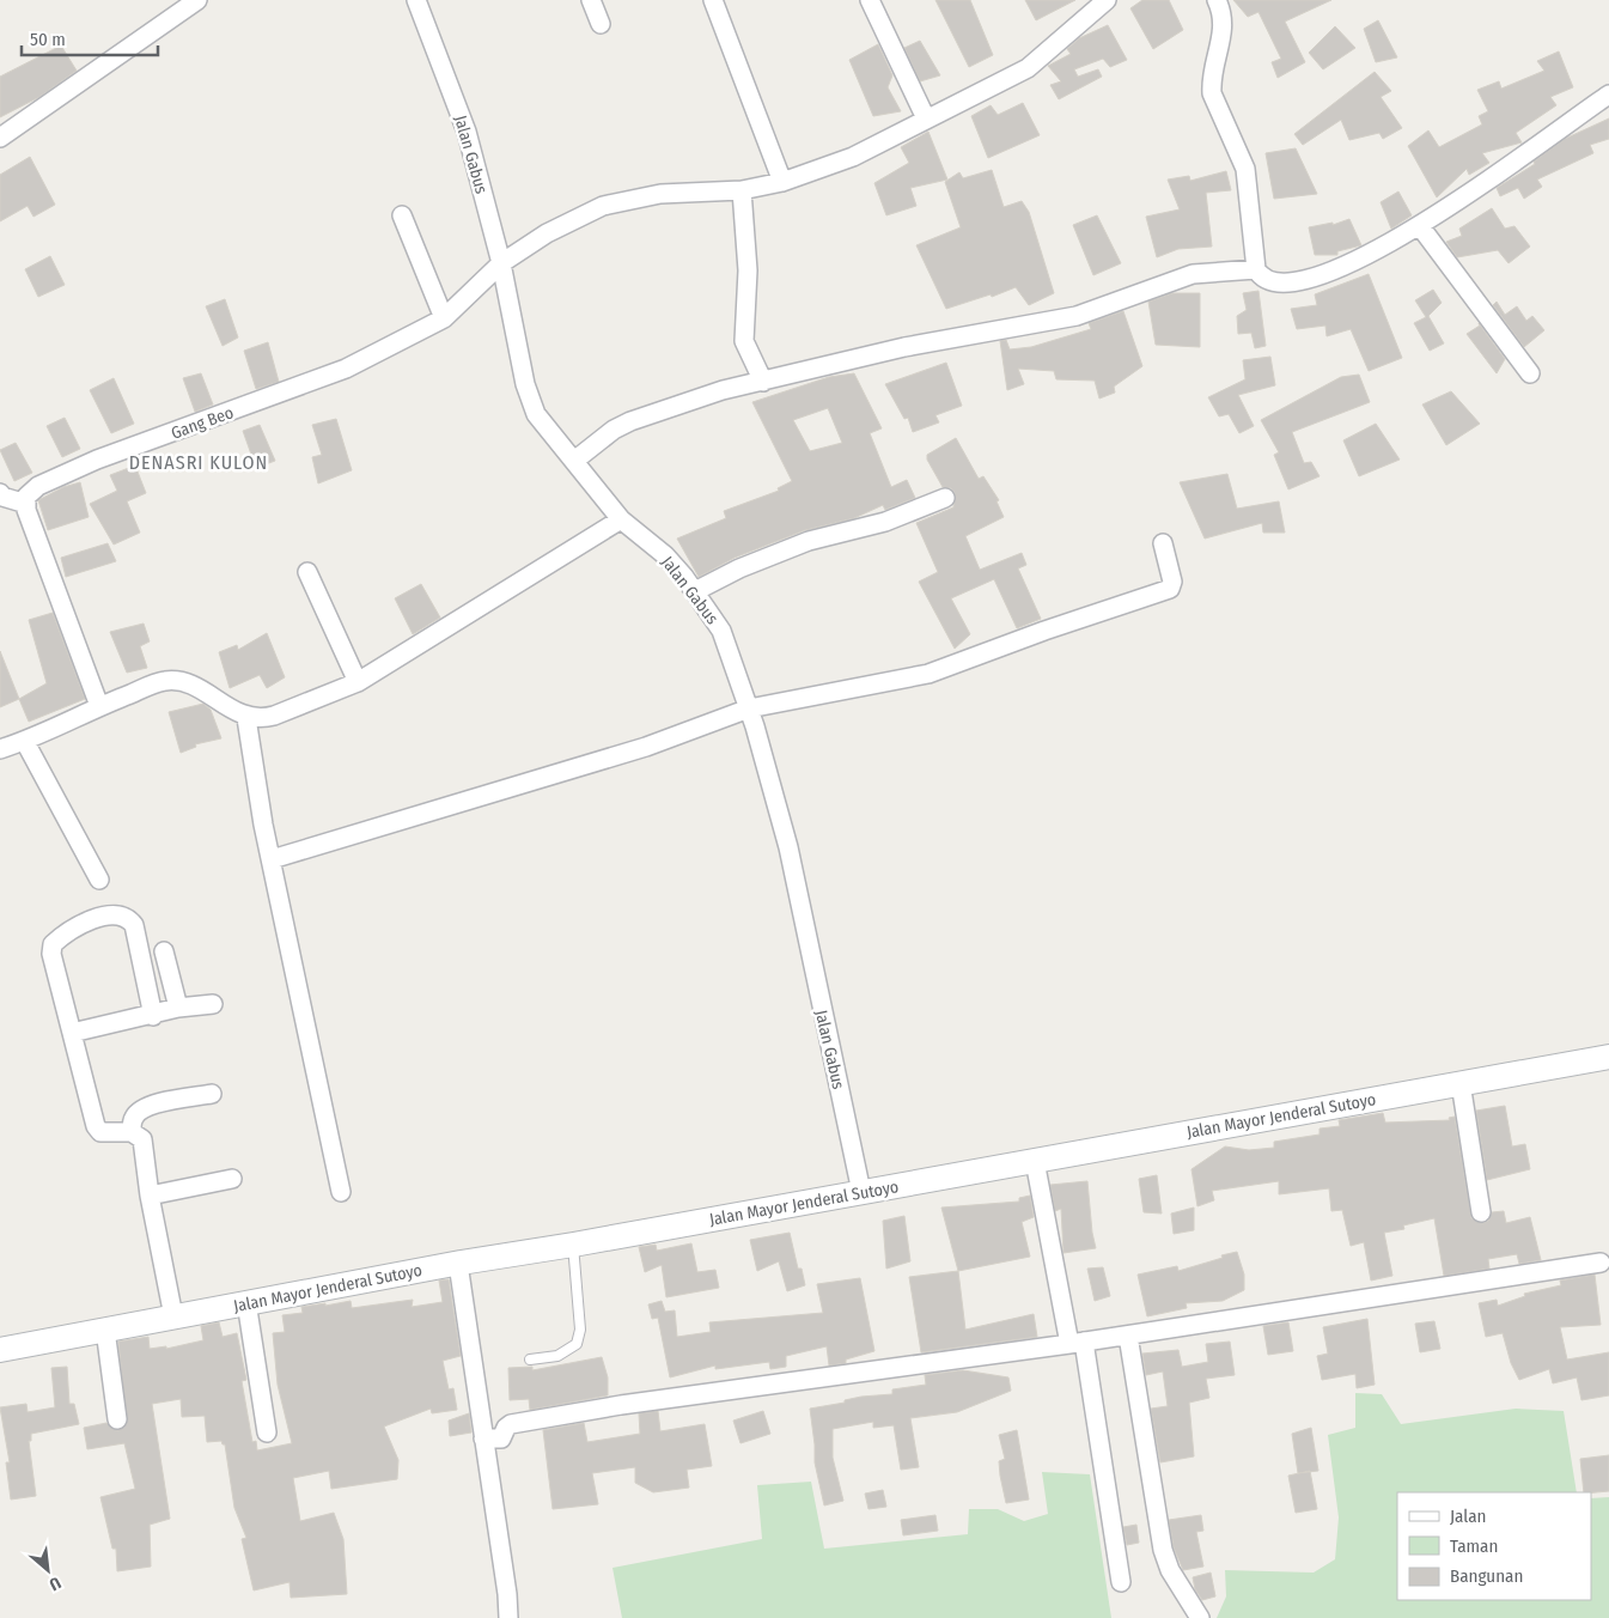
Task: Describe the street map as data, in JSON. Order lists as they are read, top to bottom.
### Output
{
  "streets": {
    "main road": ["Jalan Mayor Jenderal Sutoyo"],
    "street": ["Jalan Gabus", "Gang Beo"]
  },
  "crossings": [
    ["Jalan Gabus", "Gang Beo"],
    ["Jalan Gabus", "Jalan Mayor Jenderal Sutoyo"]
  ],
  "districts": ["DENASRI KULON"],
  "legend": ["Jalan", "Taman", "Bangunan"],
  "scale_bar": "50 m",
  "north": "bottom right"
}
